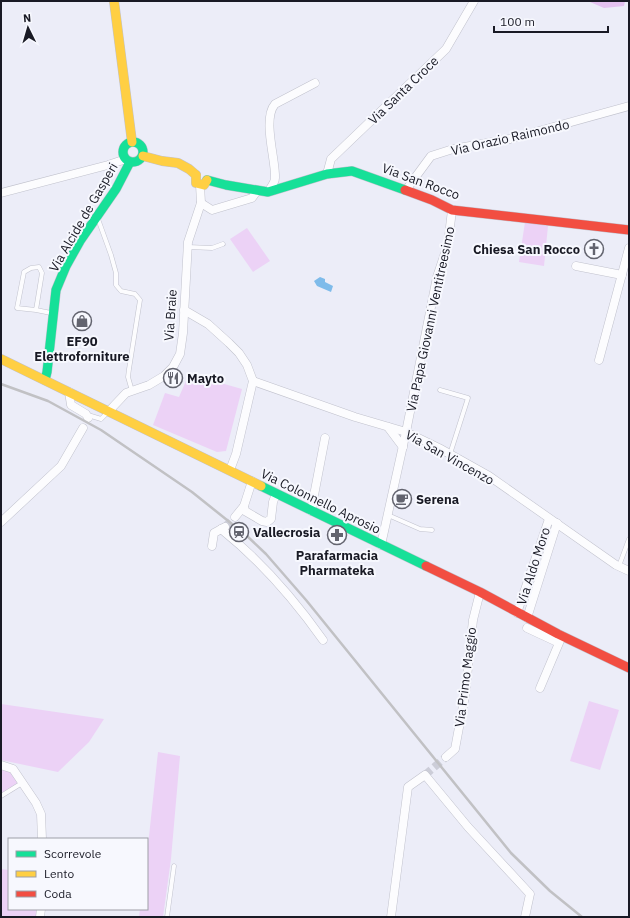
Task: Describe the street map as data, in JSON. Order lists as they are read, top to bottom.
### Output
{
  "streets": {
    "street": [
      "Via Santa Croce",
      "Via Orazio Raimondo",
      "Via San Rocco",
      "Via Alcide de Gasperi",
      "Via Braie",
      "Via Papa Giovanni Ventitreesimo",
      "Via San Vincenzo",
      "Via Colonnello Aprosio",
      "Via Aldo Moro",
      "Via Primo Maggio"
    ]
  },
  "crossings": [
    ["Via Santa Croce", "Via San Rocco"],
    ["Via Orazio Raimondo", "Via San Rocco"],
    ["Via San Rocco", "Via Braie"],
    ["Via San Rocco", "Via Papa Giovanni Ventitreesimo"],
    ["Via Alcide de Gasperi", "Via Colonnello Aprosio"],
    ["Via Braie", "Via Colonnello Aprosio"],
    ["Via Papa Giovanni Ventitreesimo", "Via San Vincenzo"],
    ["Via Papa Giovanni Ventitreesimo", "Via Colonnello Aprosio"],
    ["Via San Vincenzo", "Via Aldo Moro"],
    ["Via Colonnello Aprosio", "Via Aldo Moro"],
    ["Via Colonnello Aprosio", "Via Primo Maggio"]
  ],
  "places": {
    "church": ["Chiesa San Rocco"],
    "shop": ["EF90 Elettroforniture"],
    "restaurant": ["Mayto"],
    "cafe": ["Serena"],
    "station": ["Vallecrosia"],
    "pharmacy": ["Parafarmacia Pharmateka"]
  },
  "legend": ["Scorrevole", "Lento", "Coda"],
  "scale_bar": "100 m",
  "north": "top"
}
